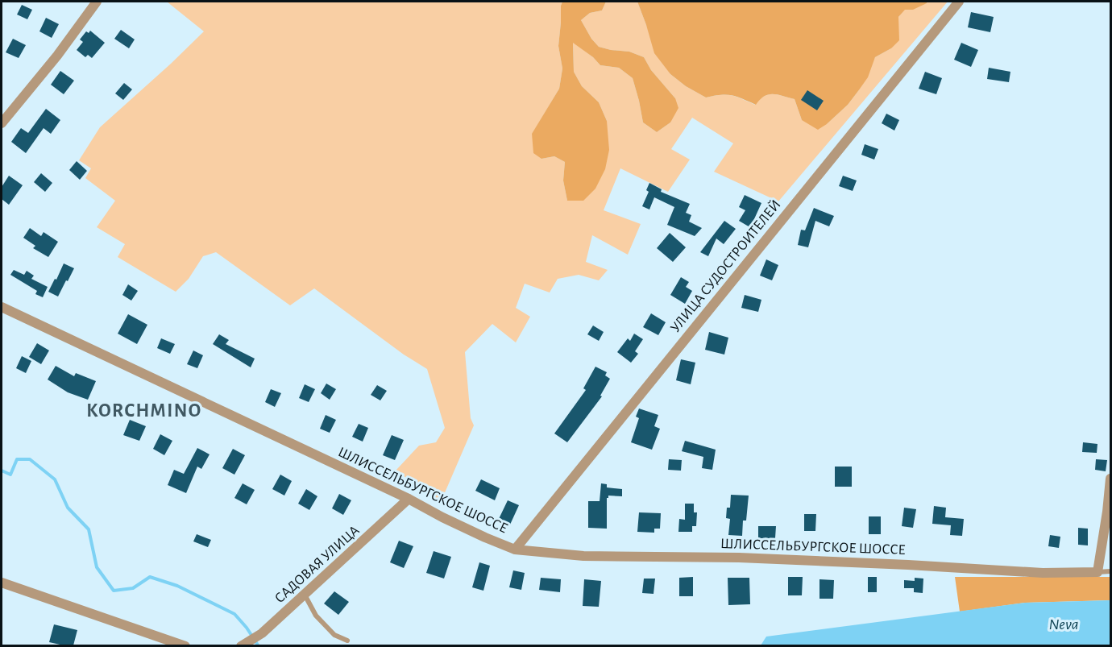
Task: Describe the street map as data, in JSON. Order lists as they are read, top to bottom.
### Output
{
  "streets": {
    "street": ["УЛИЦА СУДОСТРОИТЕЛЕЙ", "ШЛИССЕЛЬБУРГСКОЕ ШОССЕ", "САДОВАЯ УЛИЦА"]
  },
  "crossings": [
    ["УЛИЦА СУДОСТРОИТЕЛЕЙ", "ШЛИССЕЛЬБУРГСКОЕ ШОССЕ"],
    ["ШЛИССЕЛЬБУРГСКОЕ ШОССЕ", "САДОВАЯ УЛИЦА"]
  ],
  "districts": ["KORCHMINO"],
  "water": ["Neva"]
}
